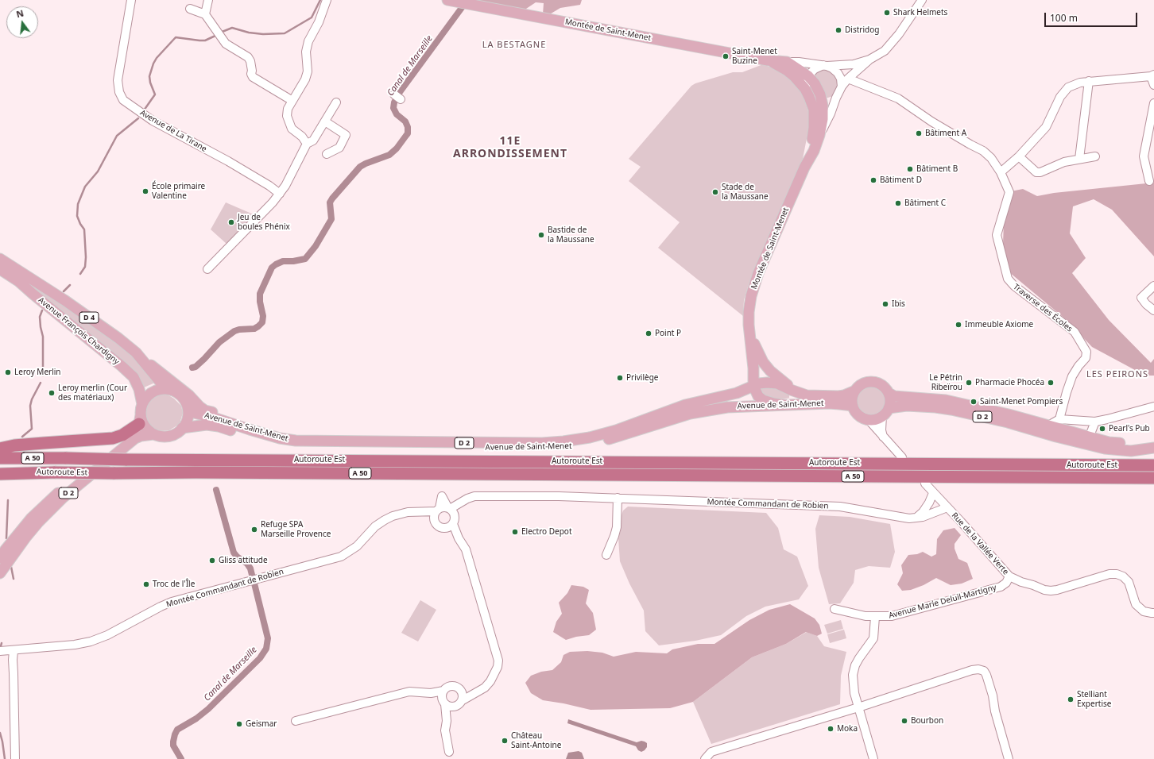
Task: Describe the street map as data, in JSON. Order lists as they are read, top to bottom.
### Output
{
  "streets": {
    "highway": ["A 50", "Autoroute Est"],
    "main road": [
      "Montée de Saint-Menet",
      "D 4",
      "Avenue François Chardigny",
      "Avenue de Saint-Menet",
      "D 2"
    ],
    "street": [
      "Avenue de La Tirane",
      "Traverse des Écoles",
      "Montée Commandant de Robien",
      "Rue de la Vallée Verte",
      "Avenue Marie Deluil-Martigny"
    ]
  },
  "crossings": [
    ["Montée de Saint-Menet", "Traverse des Écoles"],
    ["Montée de Saint-Menet", "Avenue de Saint-Menet"],
    ["Montée de Saint-Menet", "D 2"],
    ["D 4", "Avenue François Chardigny"],
    ["Avenue François Chardigny", "Avenue de Saint-Menet"],
    ["Avenue François Chardigny", "D 2"],
    ["Avenue de Saint-Menet", "D 2"],
    ["Montée Commandant de Robien", "Rue de la Vallée Verte"],
    ["Rue de la Vallée Verte", "Avenue Marie Deluil-Martigny"]
  ],
  "districts": ["LA BESTAGNE", "11E ARRONDISSEMENT", "LES PEIRONS"],
  "water": ["Canal de Marseille"],
  "places": [
    "Shark Helmets",
    "Distridog",
    "Saint-Menet Buzine",
    "Bâtiment A",
    "Bâtiment B",
    "Bâtiment D",
    "École primaire Valentine",
    "Stade de la Maussane",
    "Bâtiment C",
    "Jeu de boules Phénix",
    "Bastide de la Maussane",
    "Ibis",
    "Immeuble Axiome",
    "Point P",
    "Leroy Merlin",
    "Privilège",
    "Le Pétrin Ribeïrou",
    "Pharmacie Phocéa",
    "Leroy merlin (Cour des matériaux)",
    "Saint-Menet Pompiers",
    "Pearl's Pub",
    "Refuge SPA Marseille Provence",
    "Electro Depot",
    "Gliss attitude",
    "Troc de l'Île",
    "Stelliant Expertise",
    "Bourbon",
    "Geismar",
    "Moka",
    "Château Saint-Antoine"
  ],
  "scale_bar": "100 m",
  "north": "top"
}
